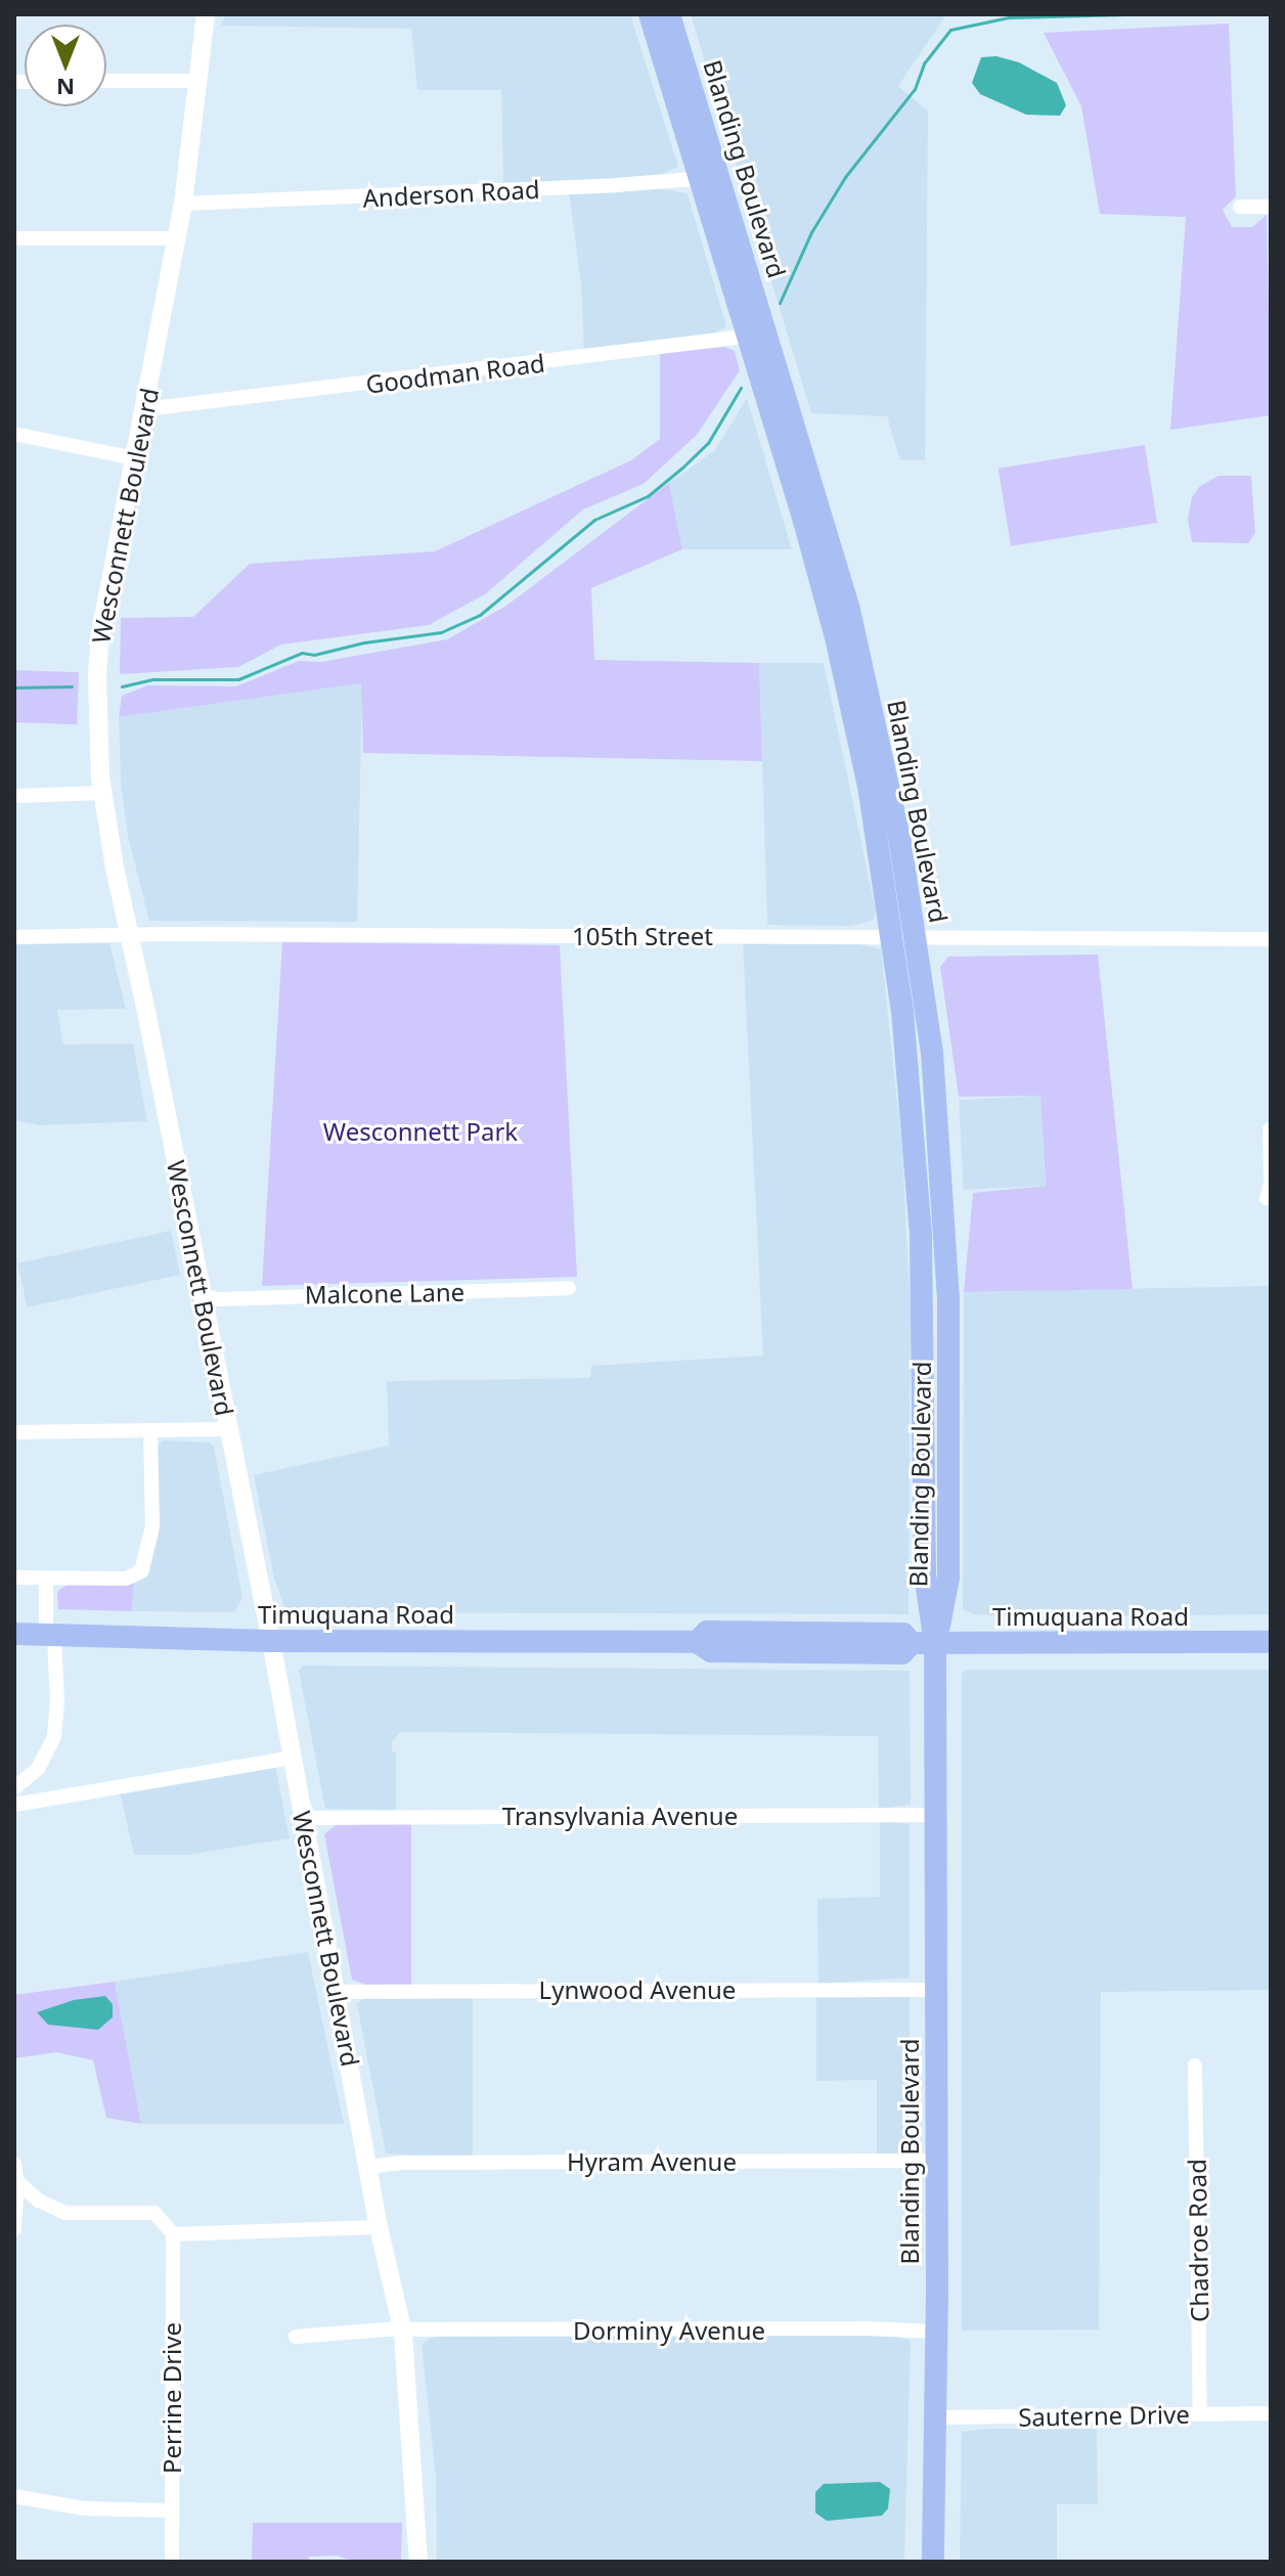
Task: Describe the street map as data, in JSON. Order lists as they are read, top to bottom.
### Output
{
  "streets": {
    "main road": ["Blanding Boulevard", "Timuquana Road"],
    "street": [
      "Anderson Road",
      "Goodman Road",
      "Wesconnett Boulevard",
      "105th Street",
      "Malcone Lane",
      "Transylvania Avenue",
      "Lynwood Avenue",
      "Hyram Avenue",
      "Chadroe Road",
      "Dorminy Avenue",
      "Perrine Drive",
      "Sauterne Drive"
    ]
  },
  "crossings": [
    ["Blanding Boulevard", "Anderson Road"],
    ["Blanding Boulevard", "Goodman Road"],
    ["Blanding Boulevard", "105th Street"],
    ["Blanding Boulevard", "Timuquana Road"],
    ["Blanding Boulevard", "Transylvania Avenue"],
    ["Blanding Boulevard", "Lynwood Avenue"],
    ["Blanding Boulevard", "Hyram Avenue"],
    ["Blanding Boulevard", "Dorminy Avenue"],
    ["Blanding Boulevard", "Sauterne Drive"],
    ["Anderson Road", "Wesconnett Boulevard"],
    ["Goodman Road", "Wesconnett Boulevard"],
    ["Wesconnett Boulevard", "105th Street"],
    ["Wesconnett Boulevard", "Malcone Lane"],
    ["Wesconnett Boulevard", "Timuquana Road"],
    ["Wesconnett Boulevard", "Transylvania Avenue"],
    ["Wesconnett Boulevard", "Lynwood Avenue"],
    ["Wesconnett Boulevard", "Hyram Avenue"],
    ["Wesconnett Boulevard", "Dorminy Avenue"],
    ["Chadroe Road", "Sauterne Drive"]
  ],
  "parks": ["Wesconnett Park"],
  "north": "bottom"
}
